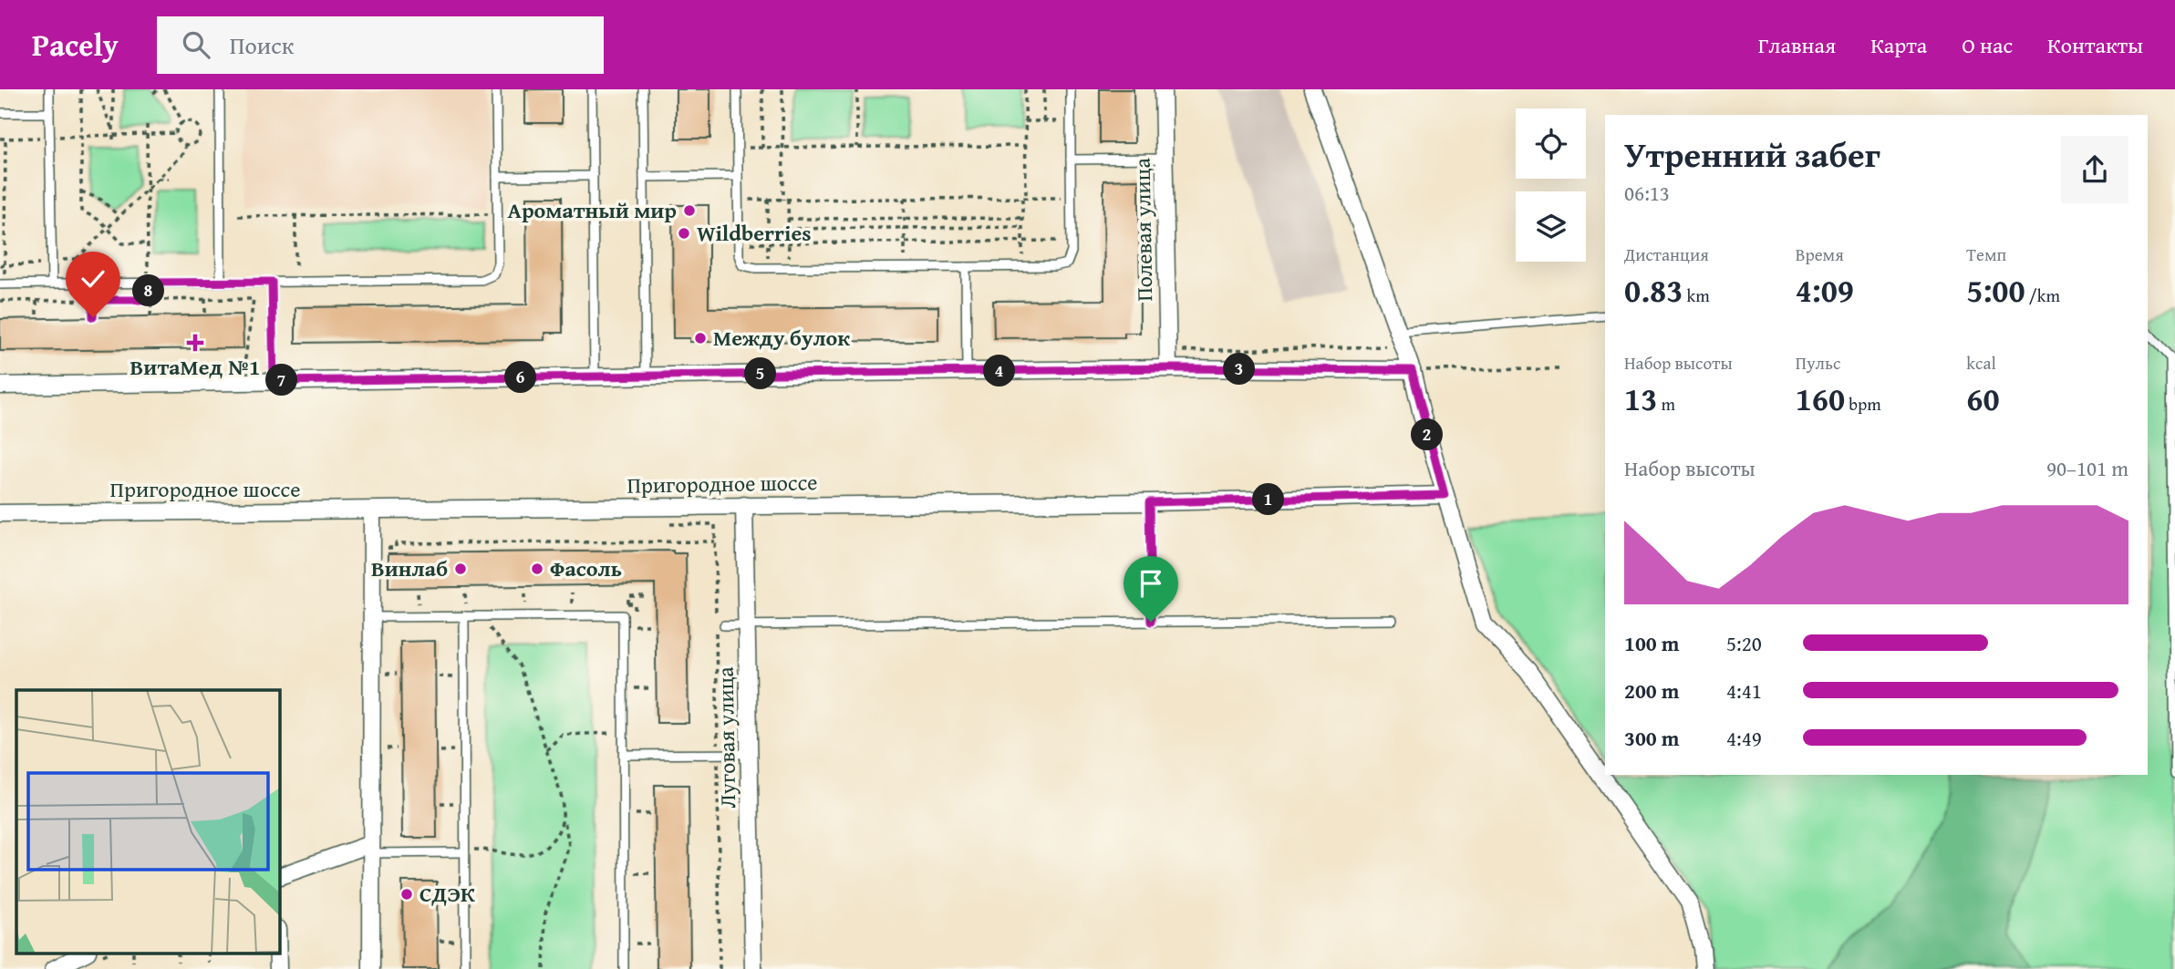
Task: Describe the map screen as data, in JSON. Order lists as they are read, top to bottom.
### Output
{
  "streets": {
    "street": ["Полевая улица", "Пригородное шоссе", "Луговая улица"]
  },
  "crossings": [
    ["Пригородное шоссе", "Луговая улица"]
  ],
  "places": {
    "other": [
      "Ароматный мир",
      "Wildberries",
      "Между булок",
      "Винлаб",
      "Фасоль",
      "СДЭК"
    ],
    "health": ["ВитаМед №1"]
  },
  "page": {
    "header": "Pacely",
    "search": "Поиск",
    "nav": [
      "Главная",
      "Карта",
      "О нас",
      "Контакты"
    ],
    "heading": ["Утренний забег", "06:13"],
    "stats": [
      ["Дистанция", "0.83 km"],
      ["Время", "4:09"],
      ["Темп", "5:00 /km"],
      ["Набор высоты", "13 m"],
      ["Пульс", "160 bpm"],
      ["kcal", "60"]
    ],
    "pins": [
      "8",
      "3",
      "4",
      "5",
      "6",
      "7",
      "2",
      "1"
    ],
    "chart": ["Набор высоты", "90–101 m"],
    "list": [
      {
        "name": "100 m",
        "note": "5:20"
      },
      {
        "name": "200 m",
        "note": "4:41"
      },
      {
        "name": "300 m",
        "note": "4:49"
      }
    ]
  }
}
